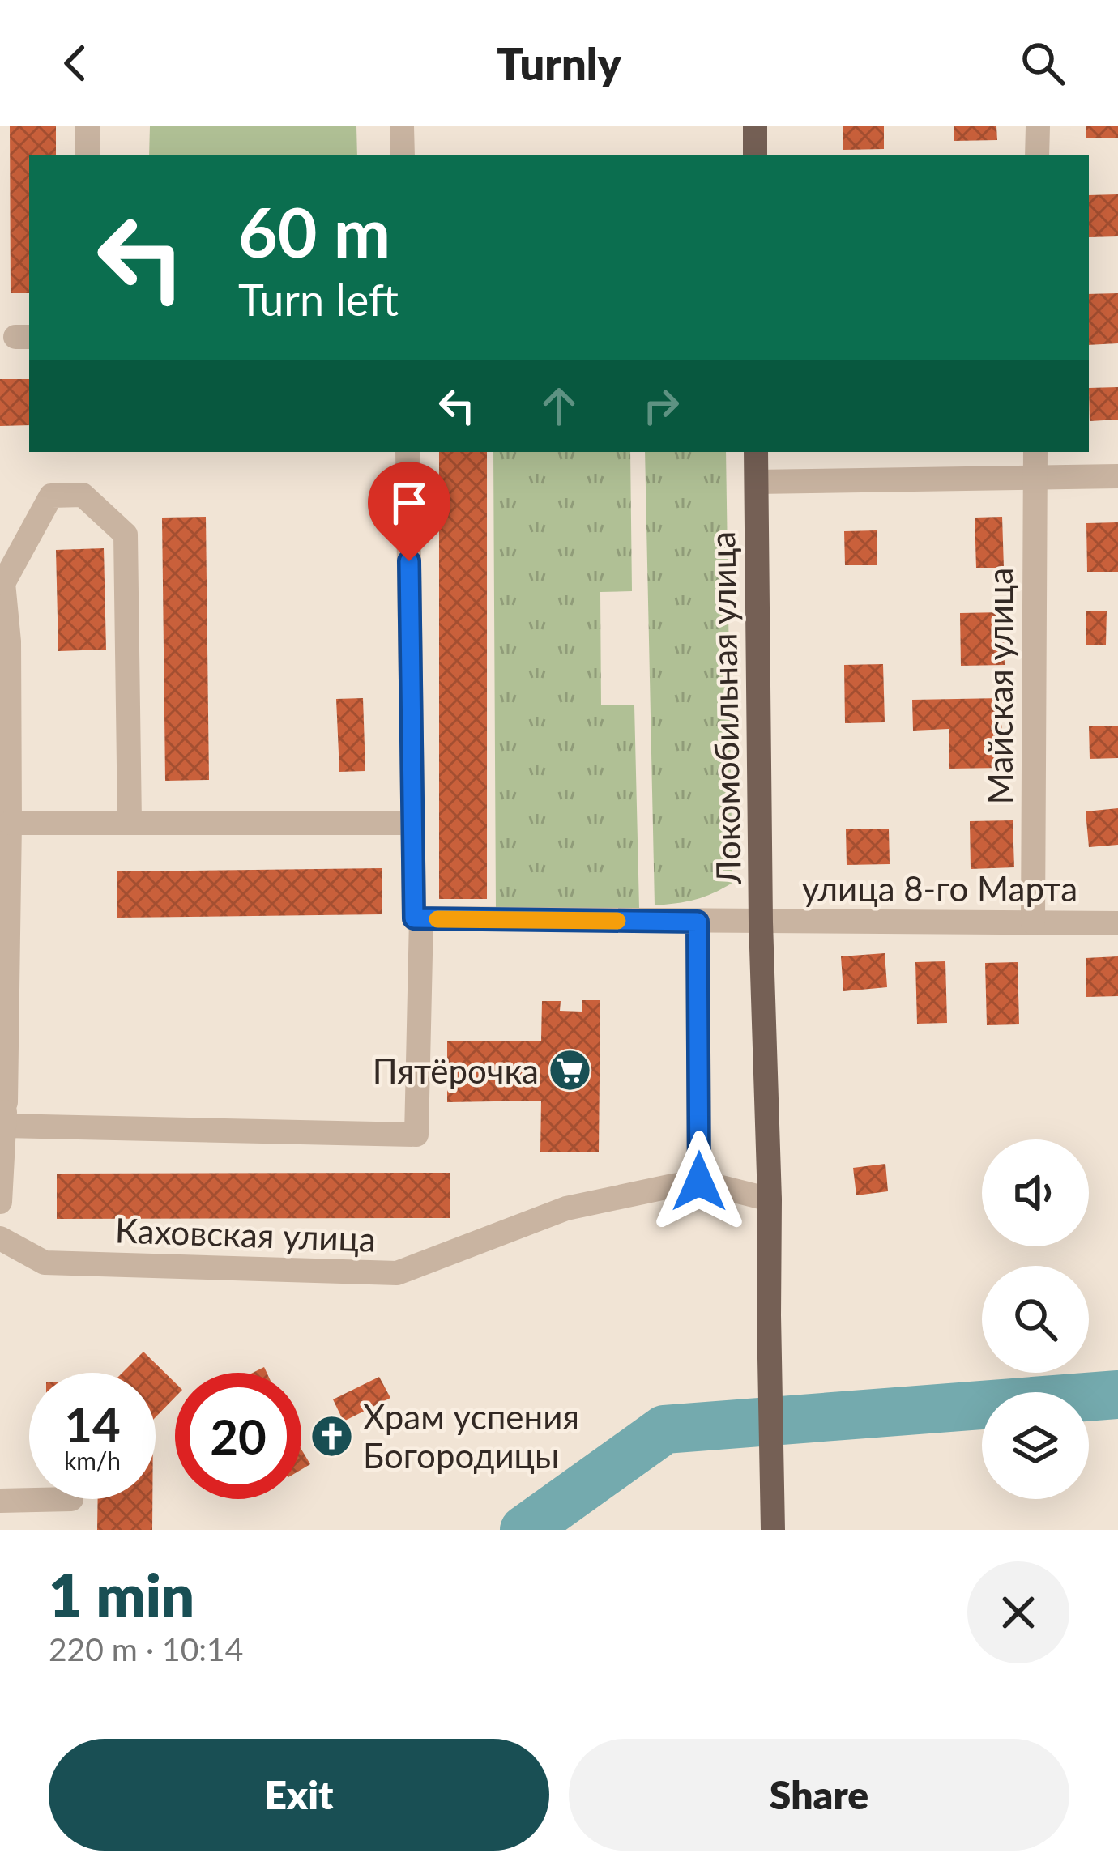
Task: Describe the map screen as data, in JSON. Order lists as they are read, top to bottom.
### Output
{
  "streets": {
    "main road": ["Локомобильная улица"],
    "street": ["Майская улица", "улица 8-го Марта", "Каховская улица"]
  },
  "crossings": [
    ["Майская улица", "улица 8-го Марта"],
    ["Локомобильная улица", "улица 8-го Марта"],
    ["Локомобильная улица", "Каховская улица"]
  ],
  "places": {
    "supermarket": ["Пятёрочка"],
    "church": ["Храм успения Богородицы"]
  },
  "page": {
    "header": "Turnly",
    "turn": ["60 m", "Turn left"],
    "speed": "14 km/h",
    "limit": "20",
    "heading": ["1 min", "220 m · 10:14"],
    "buttons": ["Exit", "Share"]
  }
}
